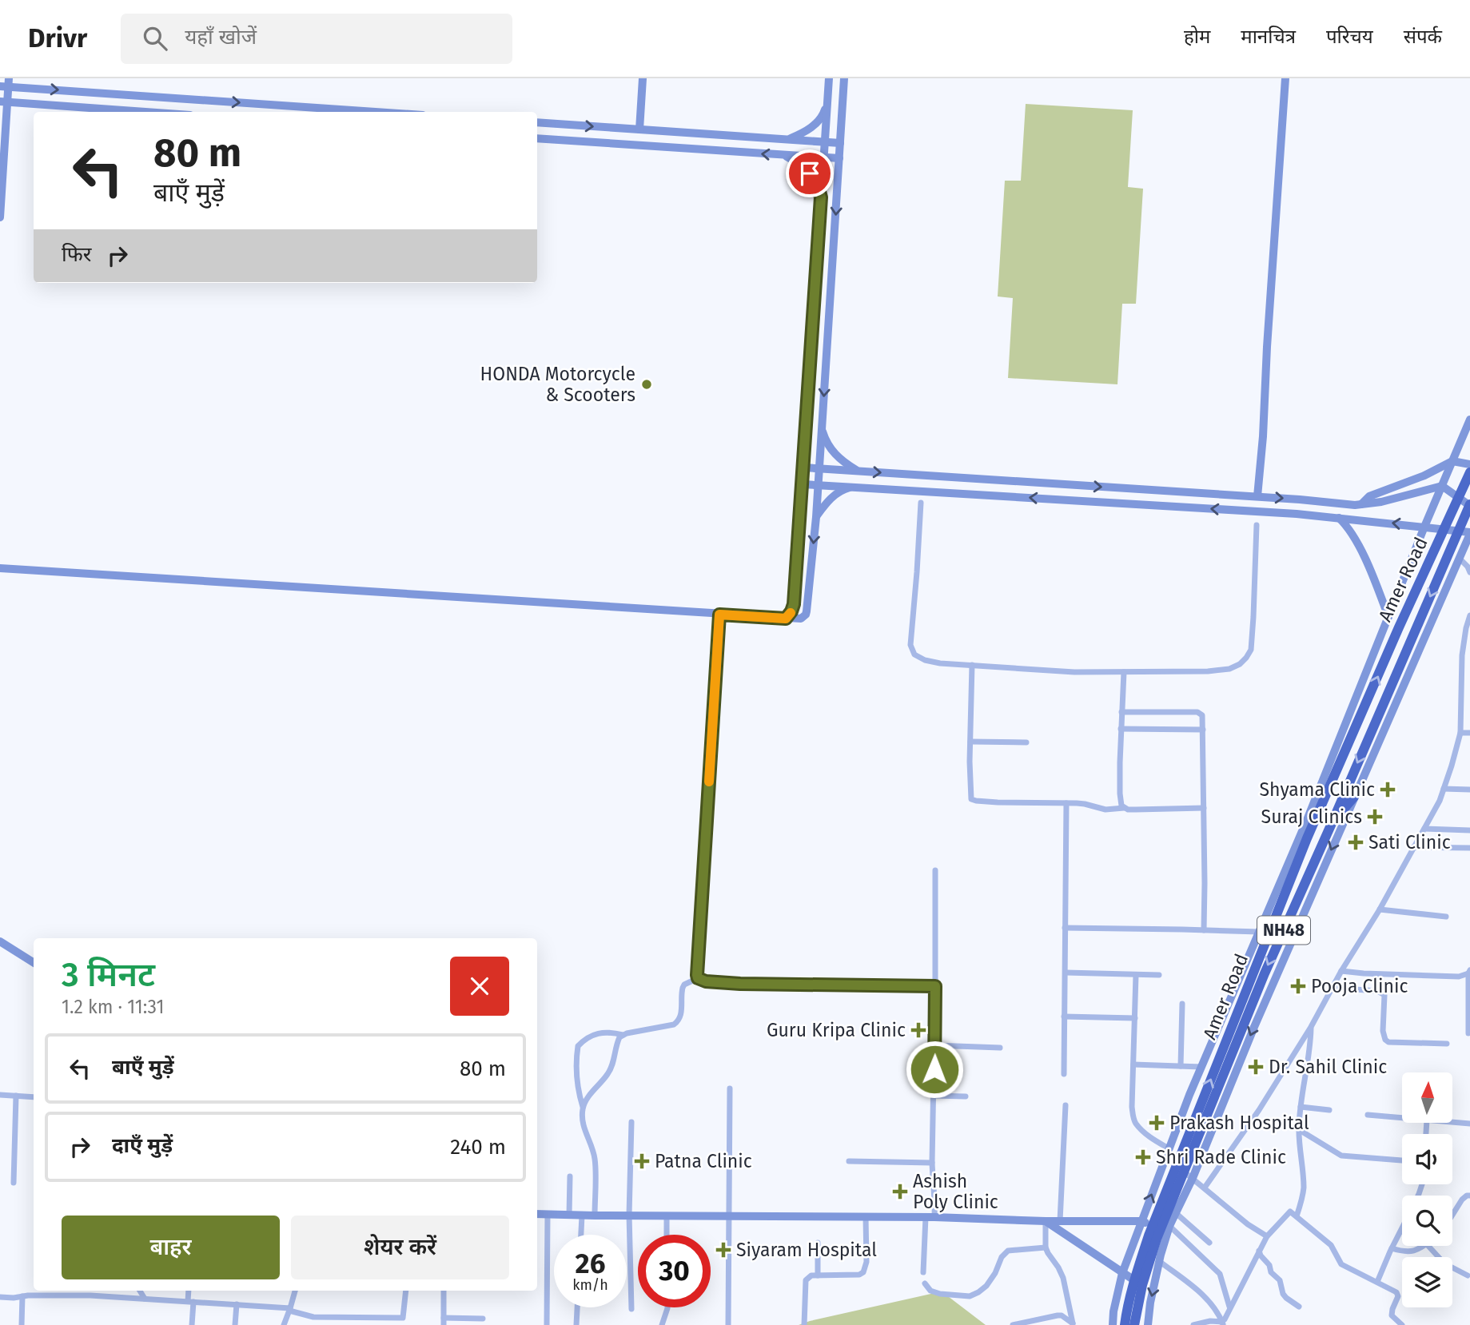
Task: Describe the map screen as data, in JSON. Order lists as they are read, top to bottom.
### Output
{
  "streets": {
    "highway": ["Amer Road", "NH48"]
  },
  "places": {
    "other": ["HONDA Motorcycle & Scooters"],
    "health": [
      "Shyama Clinic",
      "Suraj Clinics",
      "Sati Clinic",
      "Pooja Clinic",
      "Guru Kripa Clinic",
      "Dr. Sahil Clinic",
      "Prakash Hospital",
      "Shri Rade Clinic",
      "Patna Clinic",
      "Ashish Poly Clinic",
      "Siyaram Hospital"
    ]
  },
  "north": "top",
  "page": {
    "header": "Drivr",
    "search": "यहाँ खोजें",
    "nav": [
      "होम",
      "मानचित्र",
      "परिचय",
      "संपर्क"
    ],
    "turn": ["80 m", "बाएँ मुड़ें"],
    "then": "फिर",
    "heading": ["3 मिनट", "1.2 km · 11:31"],
    "list": [
      {
        "name": "बाएँ मुड़ें",
        "value": "80 m"
      },
      {
        "name": "दाएँ मुड़ें",
        "value": "240 m"
      }
    ],
    "buttons": ["बाहर", "शेयर करें"],
    "speed": "26 km/h",
    "limit": "30"
  }
}
